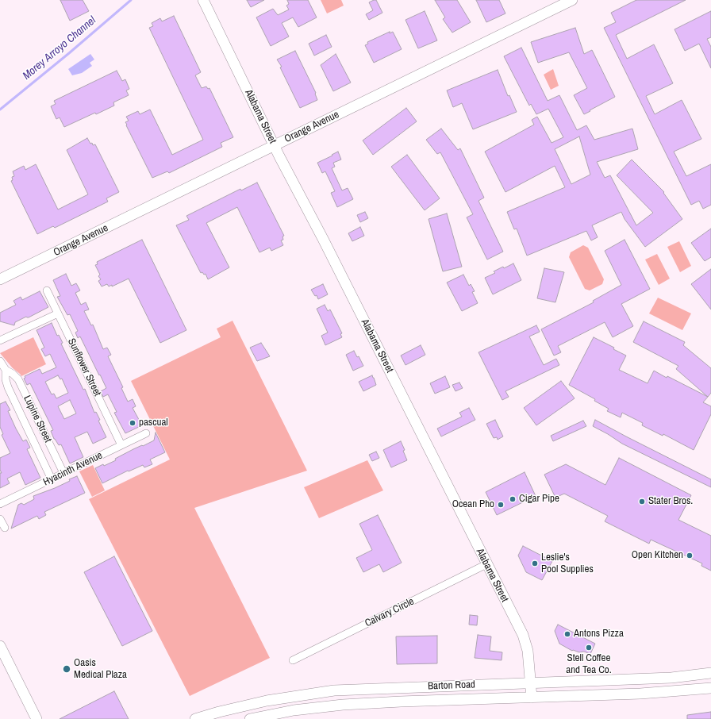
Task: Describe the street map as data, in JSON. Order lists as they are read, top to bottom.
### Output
{
  "streets": {
    "main road": ["Alabama Street", "Orange Avenue", "Barton Road"],
    "street": [
      "Sunflower Street",
      "Lupine Street",
      "Hyacinth Avenue",
      "Calvary Circle"
    ]
  },
  "crossings": [
    ["Alabama Street", "Orange Avenue"],
    ["Alabama Street", "Calvary Circle"],
    ["Alabama Street", "Barton Road"],
    ["Sunflower Street", "Hyacinth Avenue"],
    ["Lupine Street", "Hyacinth Avenue"]
  ],
  "water": ["Morey Arroyo Channel"],
  "places": [
    "pascual",
    "Cigar Pipe",
    "Stater Bros.",
    "Ocean Pho",
    "Open Kitchen",
    "Leslie's Pool Supplies",
    "Antons Pizza",
    "Stell Coffee and Tea Co.",
    "Oasis Medical Plaza"
  ]
}
